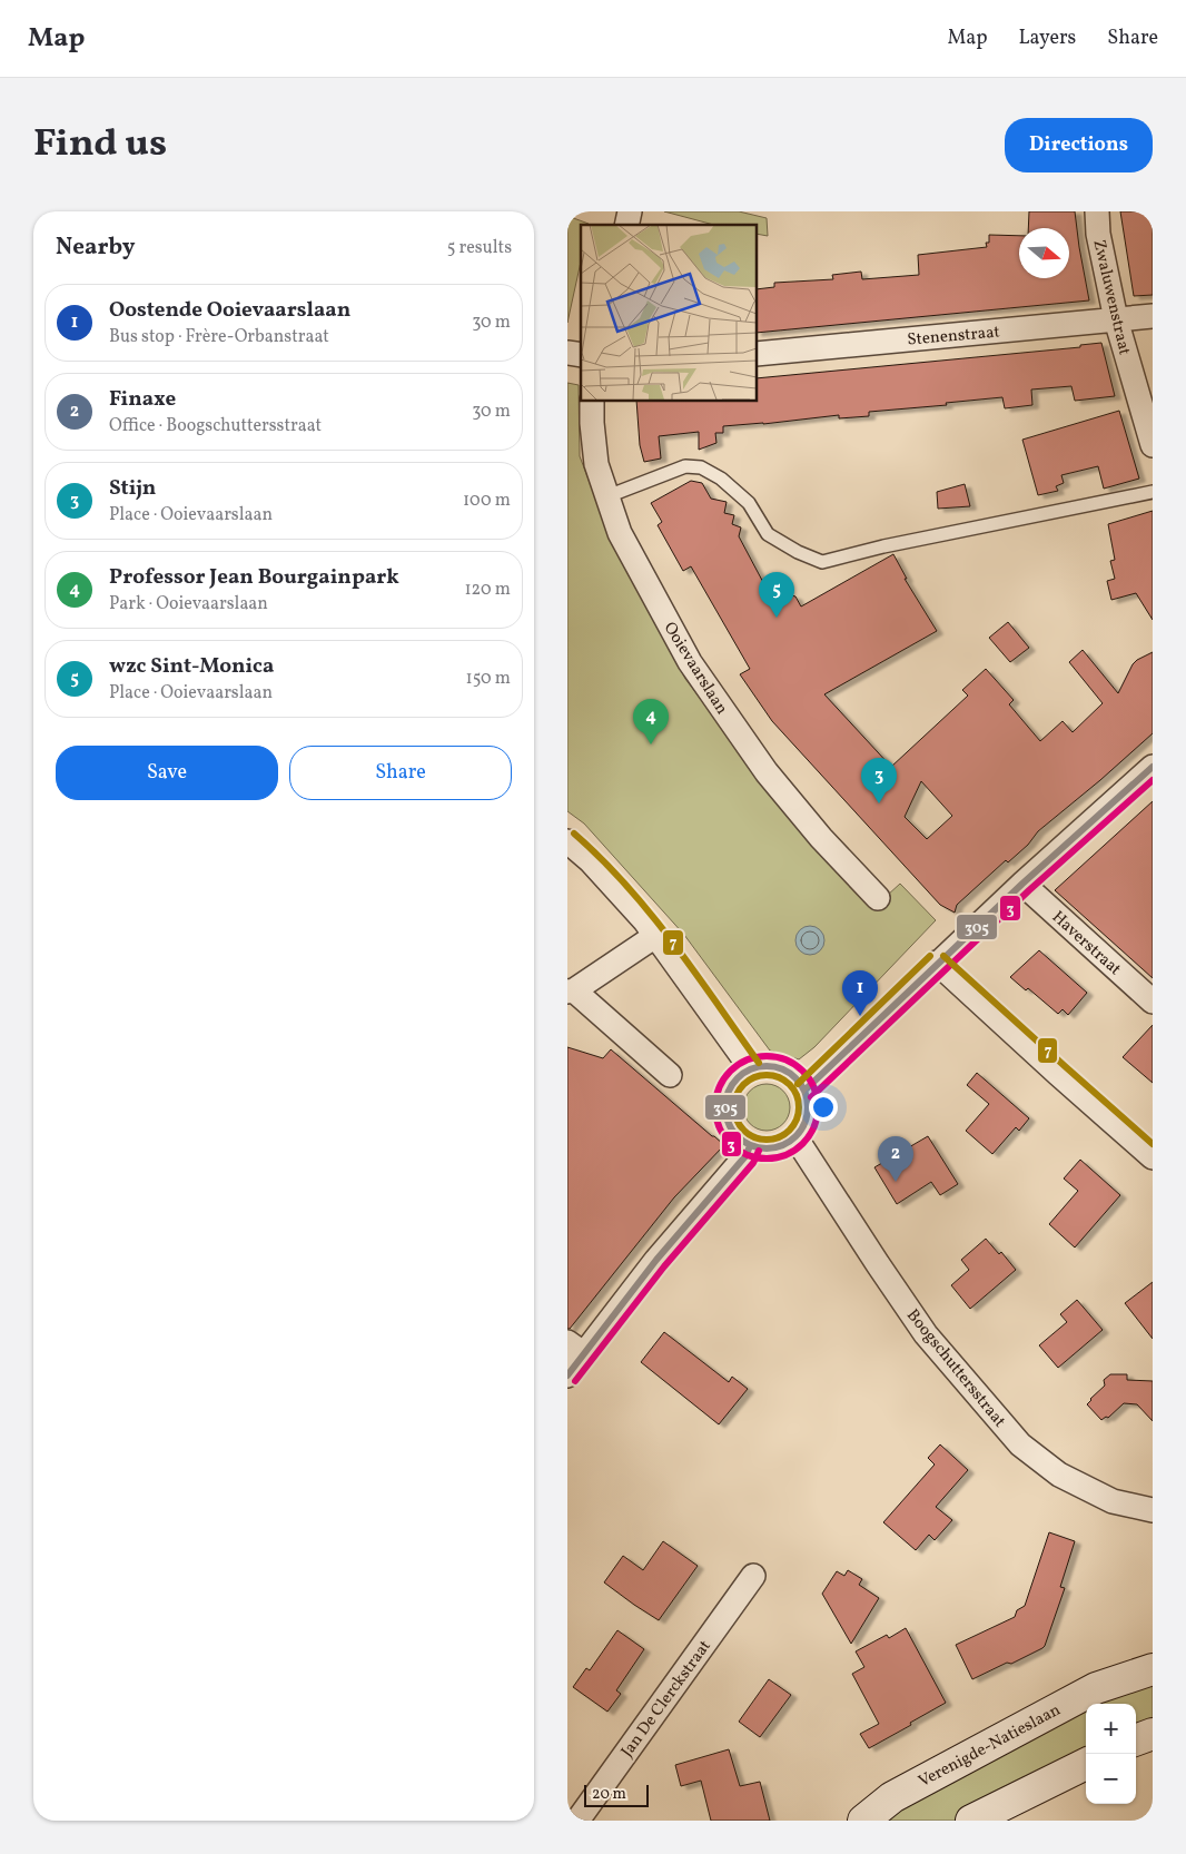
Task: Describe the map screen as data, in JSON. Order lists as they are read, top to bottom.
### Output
{
  "streets": {
    "main road": ["Verenigde-Natieslaan"],
    "street": [
      "Zwaluwenstraat",
      "Stenenstraat",
      "Ooievaarslaan",
      "Haverstraat",
      "Boogschuttersstraat",
      "Jan De Clerckstraat"
    ]
  },
  "crossings": [
    ["Zwaluwenstraat", "Stenenstraat"]
  ],
  "lines": ["transit line 305", "transit line 3", "transit line 7"],
  "scale_bar": "20 m",
  "north": "right",
  "page": {
    "header": "Map",
    "nav": ["Map", "Layers", "Share"],
    "title": "Find us",
    "buttons": [
      "Directions",
      ["Save", "Share"]
    ],
    "heading": ["Nearby", "5 results"],
    "list": [
      {
        "mark": "1",
        "name": "Oostende Ooievaarslaan",
        "note": "Bus stop · Frère-Orbanstraat",
        "value": "30 m"
      },
      {
        "mark": "2",
        "name": "Finaxe",
        "note": "Office · Boogschuttersstraat",
        "value": "30 m"
      },
      {
        "mark": "3",
        "name": "Stijn",
        "note": "Place · Ooievaarslaan",
        "value": "100 m"
      },
      {
        "mark": "4",
        "name": "Professor Jean Bourgainpark",
        "note": "Park · Ooievaarslaan",
        "value": "120 m"
      },
      {
        "mark": "5",
        "name": "wzc Sint-Monica",
        "note": "Place · Ooievaarslaan",
        "value": "150 m"
      }
    ],
    "pins": [
      "5",
      "4",
      "3",
      "1",
      "2"
    ],
    "map_buttons": ["+", "−"],
    "scale": "20 m"
  }
}
